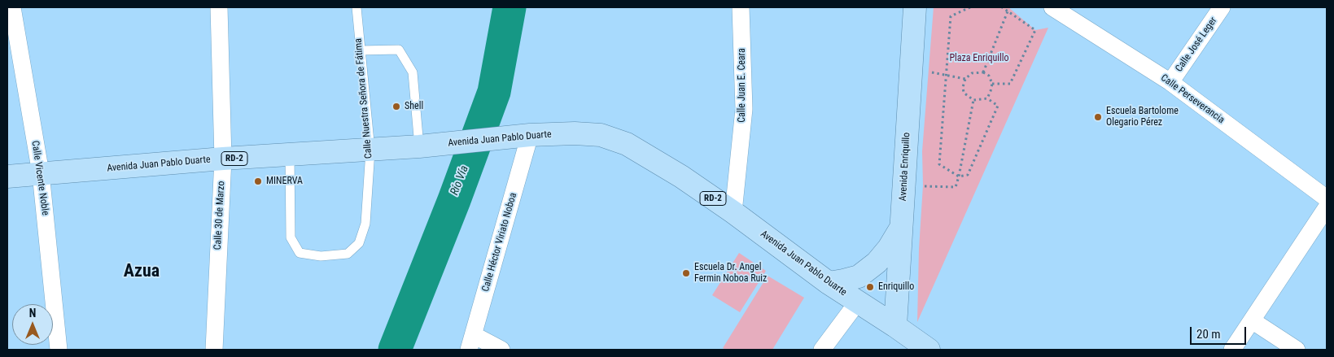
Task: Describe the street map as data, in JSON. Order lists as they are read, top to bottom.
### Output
{
  "streets": {
    "main road": ["Avenida Juan Pablo Duarte", "RD-2", "Avenida Enriquillo"],
    "street": [
      "Calle José Leger",
      "Calle Juan E. Ceara",
      "Calle Perseverancia",
      "Calle Vicente Noble",
      "Calle 30 de Marzo",
      "Calle Héctor Viriato Noboa"
    ],
    "lane": ["Calle Nuestra Señora de Fátima"]
  },
  "crossings": [
    ["Calle José Leger", "Calle Perseverancia"],
    ["Calle Juan E. Ceara", "Avenida Juan Pablo Duarte"],
    ["Calle Nuestra Señora de Fátima", "Avenida Juan Pablo Duarte"],
    ["Avenida Juan Pablo Duarte", "Avenida Enriquillo"],
    ["Avenida Juan Pablo Duarte", "Calle Vicente Noble"],
    ["Avenida Juan Pablo Duarte", "Calle 30 de Marzo"],
    ["Avenida Juan Pablo Duarte", "Calle Héctor Viriato Noboa"]
  ],
  "districts": ["Azua"],
  "water": ["Río Vía"],
  "parks": ["Plaza Enriquillo"],
  "places": [
    "Shell",
    "Escuela Bartolome Olegario Pérez",
    "MINERVA",
    "Escuela Dr. Angel Fermin Noboa Ruiz",
    "Enriquillo"
  ],
  "scale_bar": "20 m",
  "north": "top"
}
